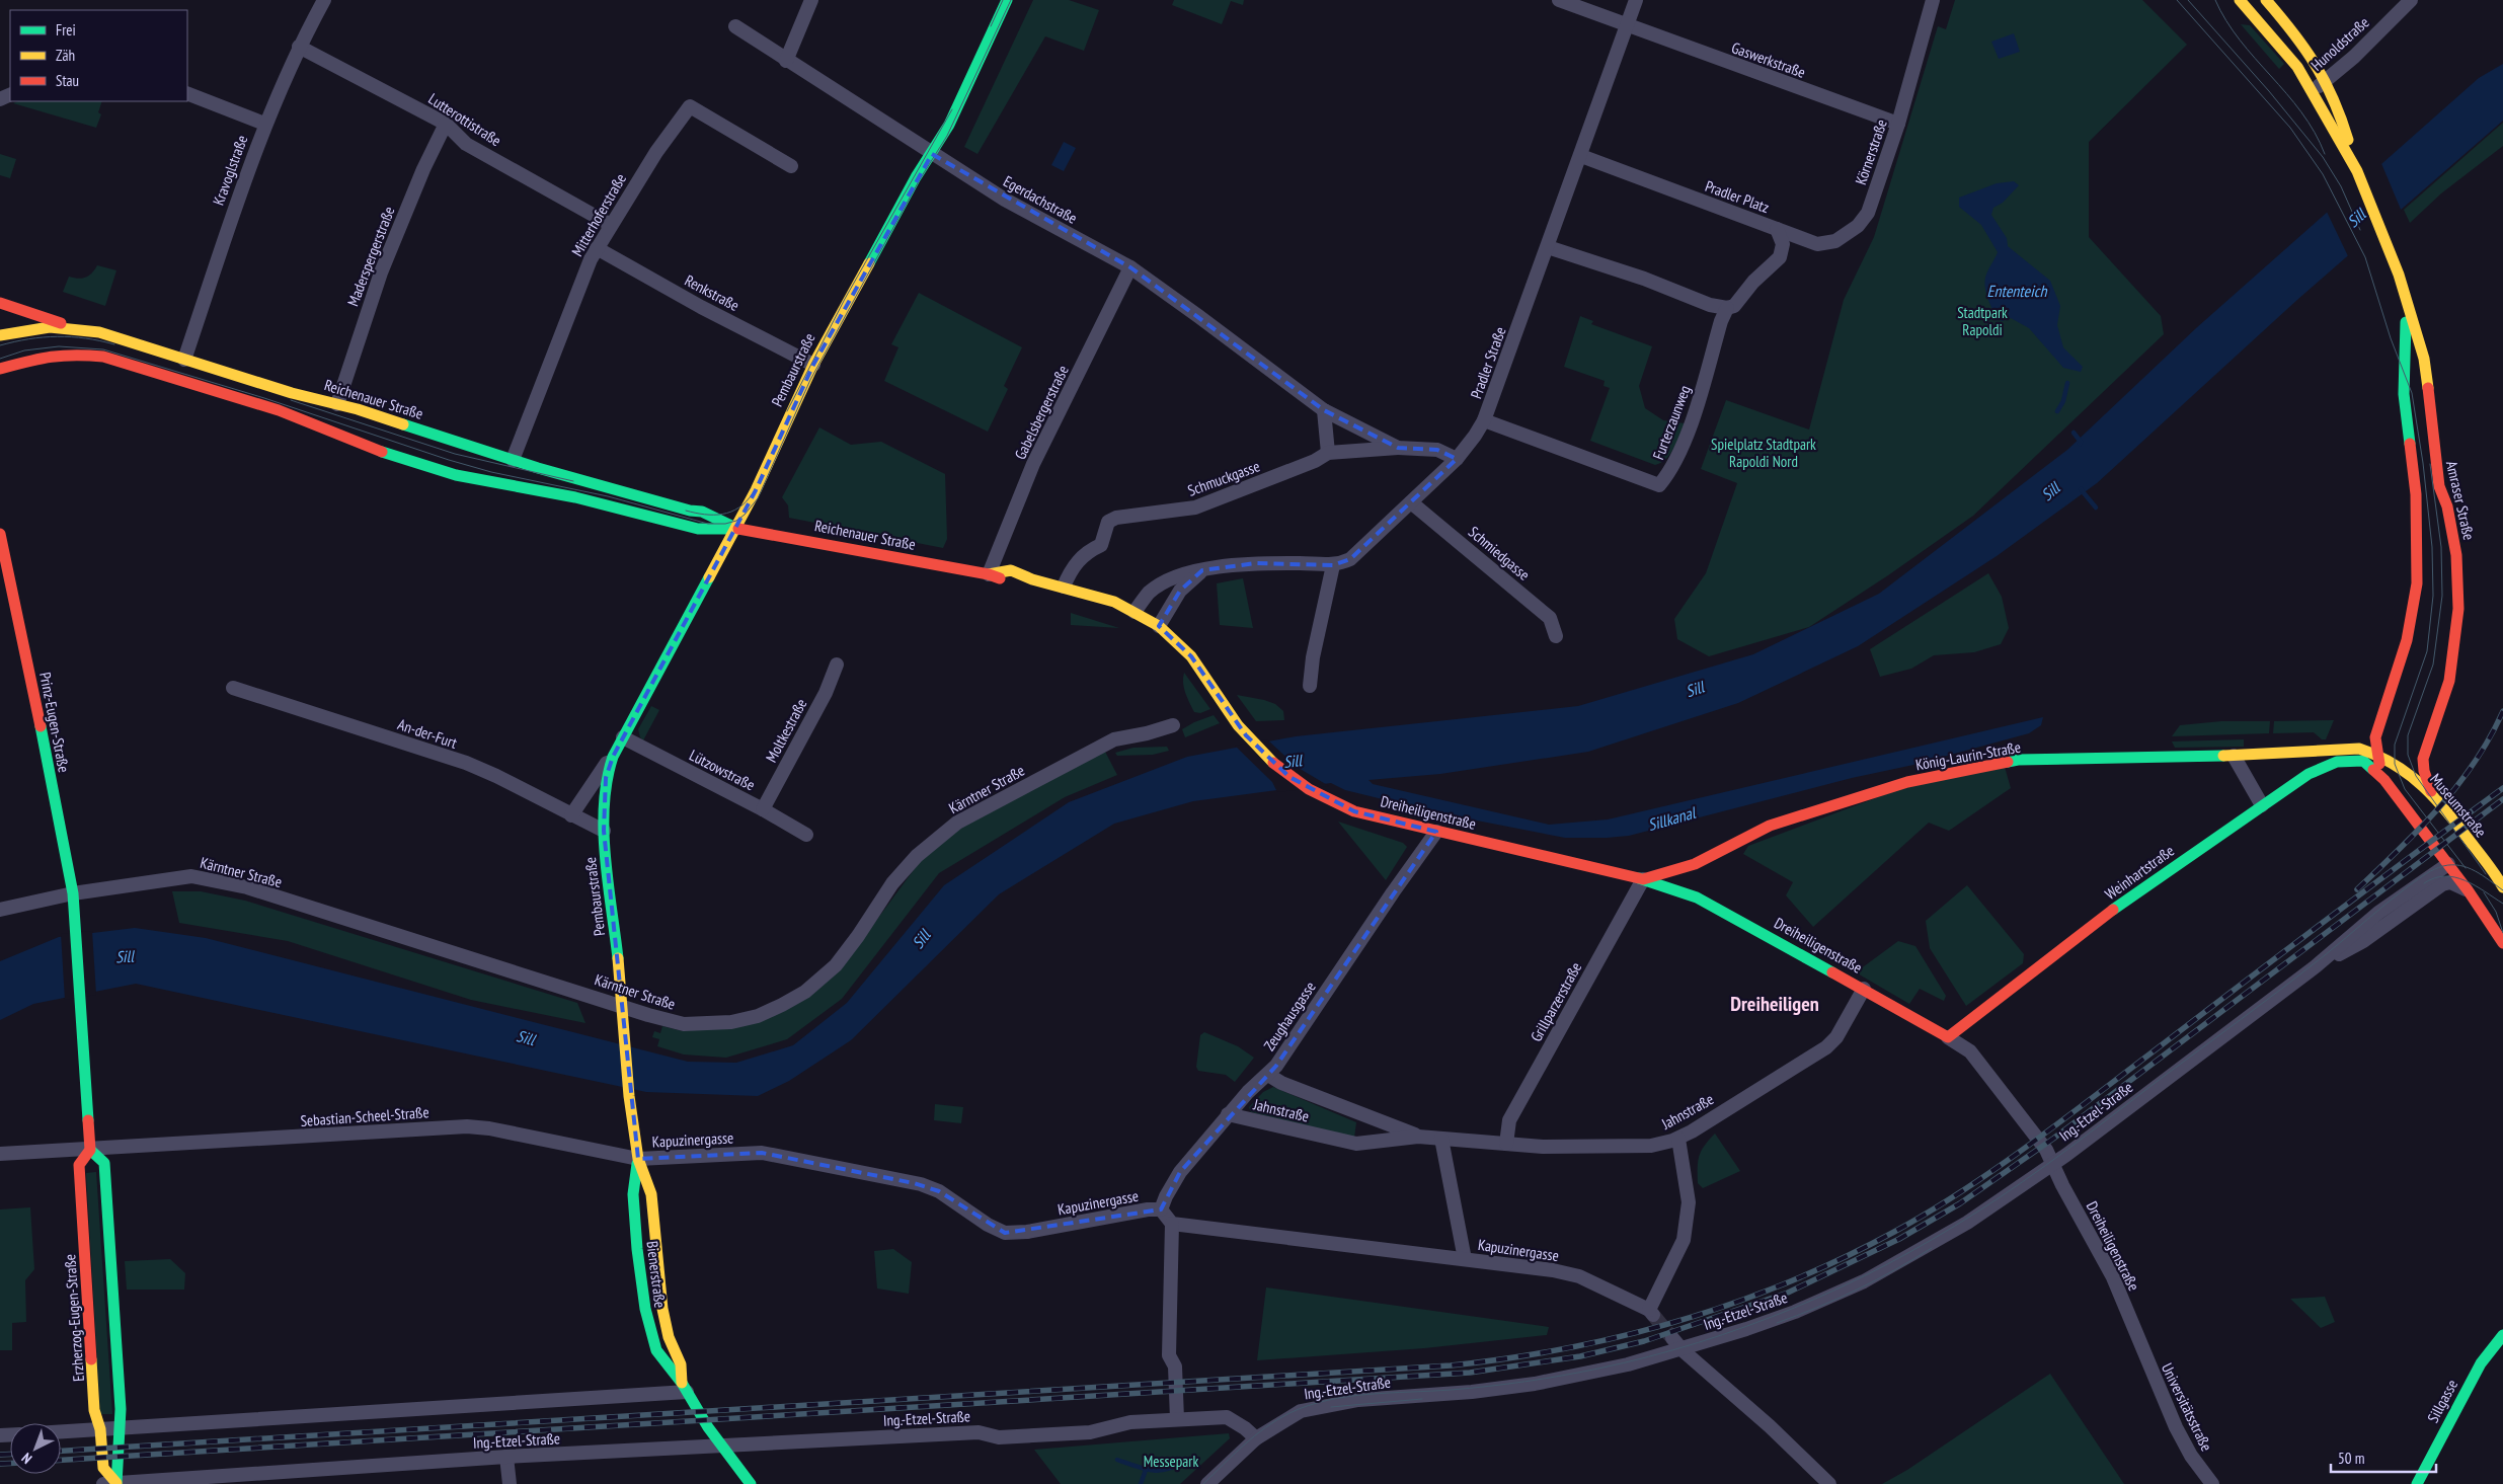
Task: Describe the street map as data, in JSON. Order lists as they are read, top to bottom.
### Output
{
  "streets": {
    "street": [
      "Hunoldstraße",
      "Gaswerkstraße",
      "Lutterottistraße",
      "Körnerstraße",
      "Kravoglstraße",
      "Pradler Platz",
      "Egerdachstraße",
      "Mitterhoferstraße",
      "Maderspergerstraße",
      "Renkstraße",
      "Pradler Straße",
      "Pembaurstraße",
      "Reichenauer Straße",
      "Gabelsbergerstraße",
      "Furterzaunweg",
      "Schmuckgasse",
      "Amraser Straße",
      "Schmiedgasse",
      "Prinz-Eugen-Straße",
      "Moltkestraße",
      "An-der-Furt",
      "König-Laurin-Straße",
      "Lützowstraße",
      "Kärntner Straße",
      "Museumstraße",
      "Dreiheiligenstraße",
      "Weinhartstraße",
      "Grillparzerstraße",
      "Zeughausgasse",
      "Jahnstraße",
      "Ing.-Etzel-Straße",
      "Sebastian-Scheel-Straße",
      "Kapuzinergasse",
      "Bienerstraße",
      "Erzherzog-Eugen-Straße",
      "Sillgasse",
      "Universitätsstraße"
    ]
  },
  "crossings": [
    ["Hunoldstraße", "Amraser Straße"],
    ["Gaswerkstraße", "Körnerstraße"],
    ["Gaswerkstraße", "Pradler Straße"],
    ["Lutterottistraße", "Kravoglstraße"],
    ["Lutterottistraße", "Mitterhoferstraße"],
    ["Lutterottistraße", "Maderspergerstraße"],
    ["Körnerstraße", "Pradler Platz"],
    ["Kravoglstraße", "Reichenauer Straße"],
    ["Pradler Platz", "Pradler Straße"],
    ["Pradler Platz", "Furterzaunweg"],
    ["Egerdachstraße", "Pradler Straße"],
    ["Egerdachstraße", "Pembaurstraße"],
    ["Egerdachstraße", "Gabelsbergerstraße"],
    ["Egerdachstraße", "Schmuckgasse"],
    ["Mitterhoferstraße", "Renkstraße"],
    ["Mitterhoferstraße", "Reichenauer Straße"],
    ["Maderspergerstraße", "Reichenauer Straße"],
    ["Renkstraße", "Pembaurstraße"],
    ["Pradler Straße", "Furterzaunweg"],
    ["Pradler Straße", "Schmiedgasse"],
    ["Pembaurstraße", "Reichenauer Straße"],
    ["Pembaurstraße", "An-der-Furt"],
    ["Pembaurstraße", "Lützowstraße"],
    ["Pembaurstraße", "Kärntner Straße"],
    ["Pembaurstraße", "Bienerstraße"],
    ["Reichenauer Straße", "Gabelsbergerstraße"],
    ["Reichenauer Straße", "Schmuckgasse"],
    ["Reichenauer Straße", "Dreiheiligenstraße"],
    ["Amraser Straße", "König-Laurin-Straße"],
    ["Amraser Straße", "Museumstraße"],
    ["Prinz-Eugen-Straße", "Kärntner Straße"],
    ["Prinz-Eugen-Straße", "Erzherzog-Eugen-Straße"],
    ["Moltkestraße", "Lützowstraße"],
    ["König-Laurin-Straße", "Museumstraße"],
    ["König-Laurin-Straße", "Dreiheiligenstraße"],
    ["König-Laurin-Straße", "Grillparzerstraße"],
    ["Dreiheiligenstraße", "Weinhartstraße"],
    ["Dreiheiligenstraße", "Grillparzerstraße"],
    ["Dreiheiligenstraße", "Zeughausgasse"],
    ["Dreiheiligenstraße", "Jahnstraße"],
    ["Dreiheiligenstraße", "Ing.-Etzel-Straße"],
    ["Dreiheiligenstraße", "Universitätsstraße"],
    ["Grillparzerstraße", "Jahnstraße"],
    ["Zeughausgasse", "Jahnstraße"],
    ["Zeughausgasse", "Kapuzinergasse"],
    ["Jahnstraße", "Kapuzinergasse"],
    ["Ing.-Etzel-Straße", "Bienerstraße"],
    ["Ing.-Etzel-Straße", "Erzherzog-Eugen-Straße"],
    ["Sebastian-Scheel-Straße", "Kapuzinergasse"],
    ["Sebastian-Scheel-Straße", "Bienerstraße"],
    ["Sebastian-Scheel-Straße", "Erzherzog-Eugen-Straße"],
    ["Kapuzinergasse", "Bienerstraße"]
  ],
  "districts": ["Dreiheiligen"],
  "water": ["Sill", "Ententeich", "Sillkanal"],
  "parks": ["Stadtpark Rapoldi", "Spielplatz Stadtpark Rapoldi Nord", "Messepark"],
  "legend": ["Frei", "Zäh", "Stau"],
  "scale_bar": "50 m",
  "north": "bottom left"
}
